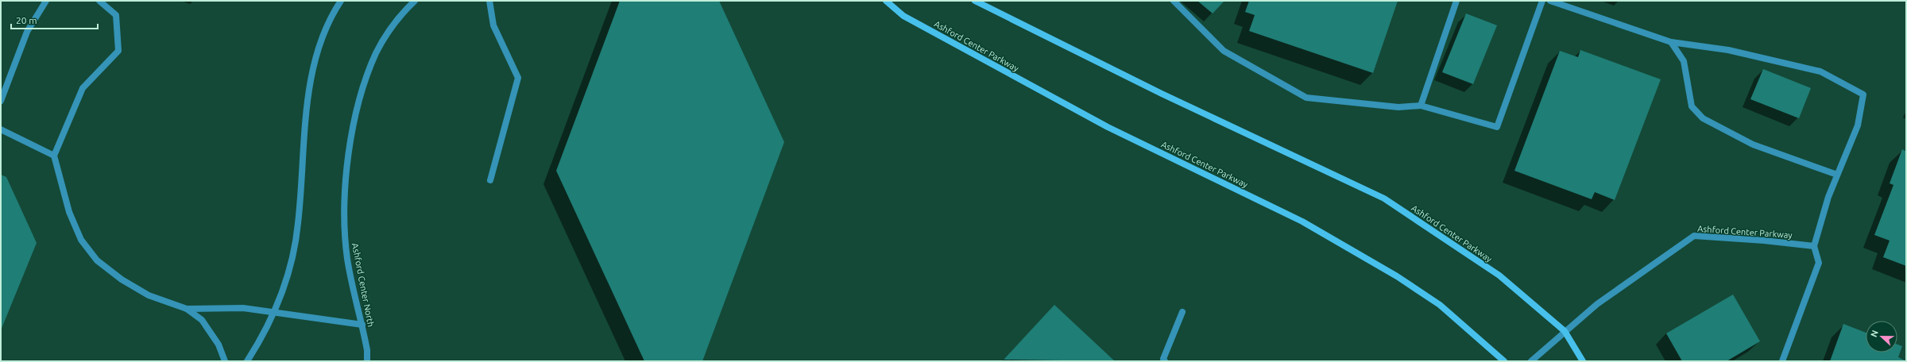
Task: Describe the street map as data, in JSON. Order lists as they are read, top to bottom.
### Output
{
  "streets": {
    "street": ["Ashford Center Parkway", "Ashford Center North"]
  },
  "scale_bar": "20 m",
  "north": "left"
}
